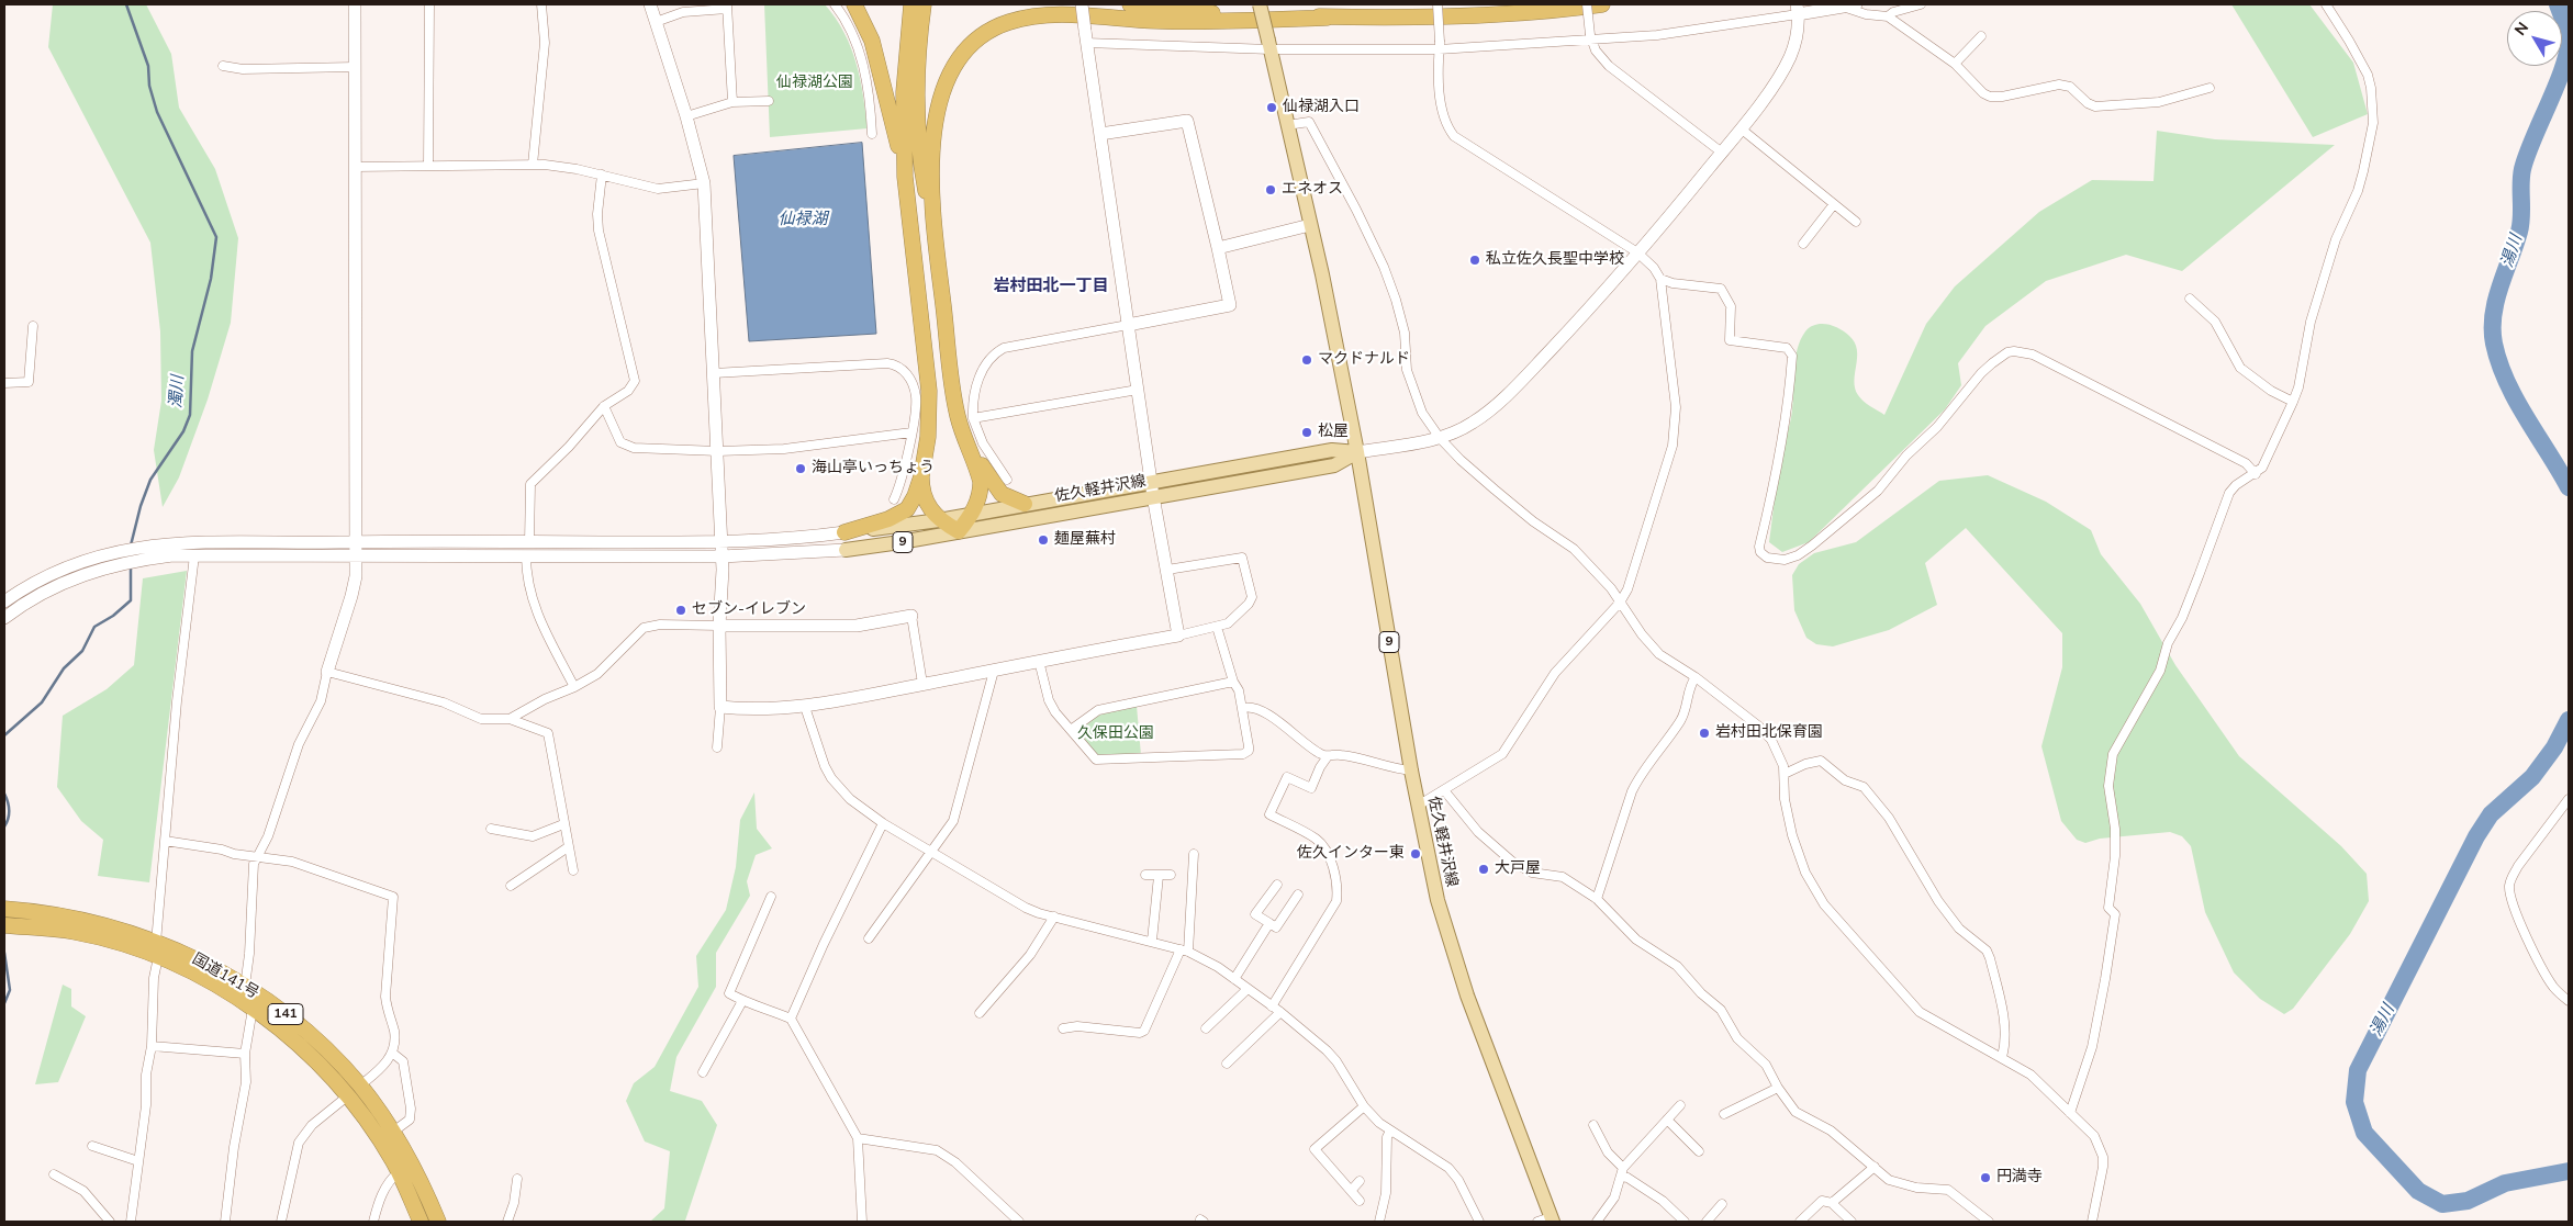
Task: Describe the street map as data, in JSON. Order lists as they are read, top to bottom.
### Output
{
  "streets": {
    "highway": ["国道141号", "141"],
    "main road": ["佐久軽井沢線", "9"]
  },
  "districts": ["岩村田北一丁目"],
  "water": ["仙禄湖", "湯川", "濁川"],
  "parks": ["仙禄湖公園", "久保田公園"],
  "places": [
    "仙禄湖入口",
    "エネオス",
    "私立佐久長聖中学校",
    "マクドナルド",
    "松屋",
    "海山亭いっちょう",
    "麺屋蕪村",
    "セブン-イレブン",
    "岩村田北保育園",
    "佐久インター東",
    "大戸屋",
    "円満寺"
  ],
  "north": "top left"
}
